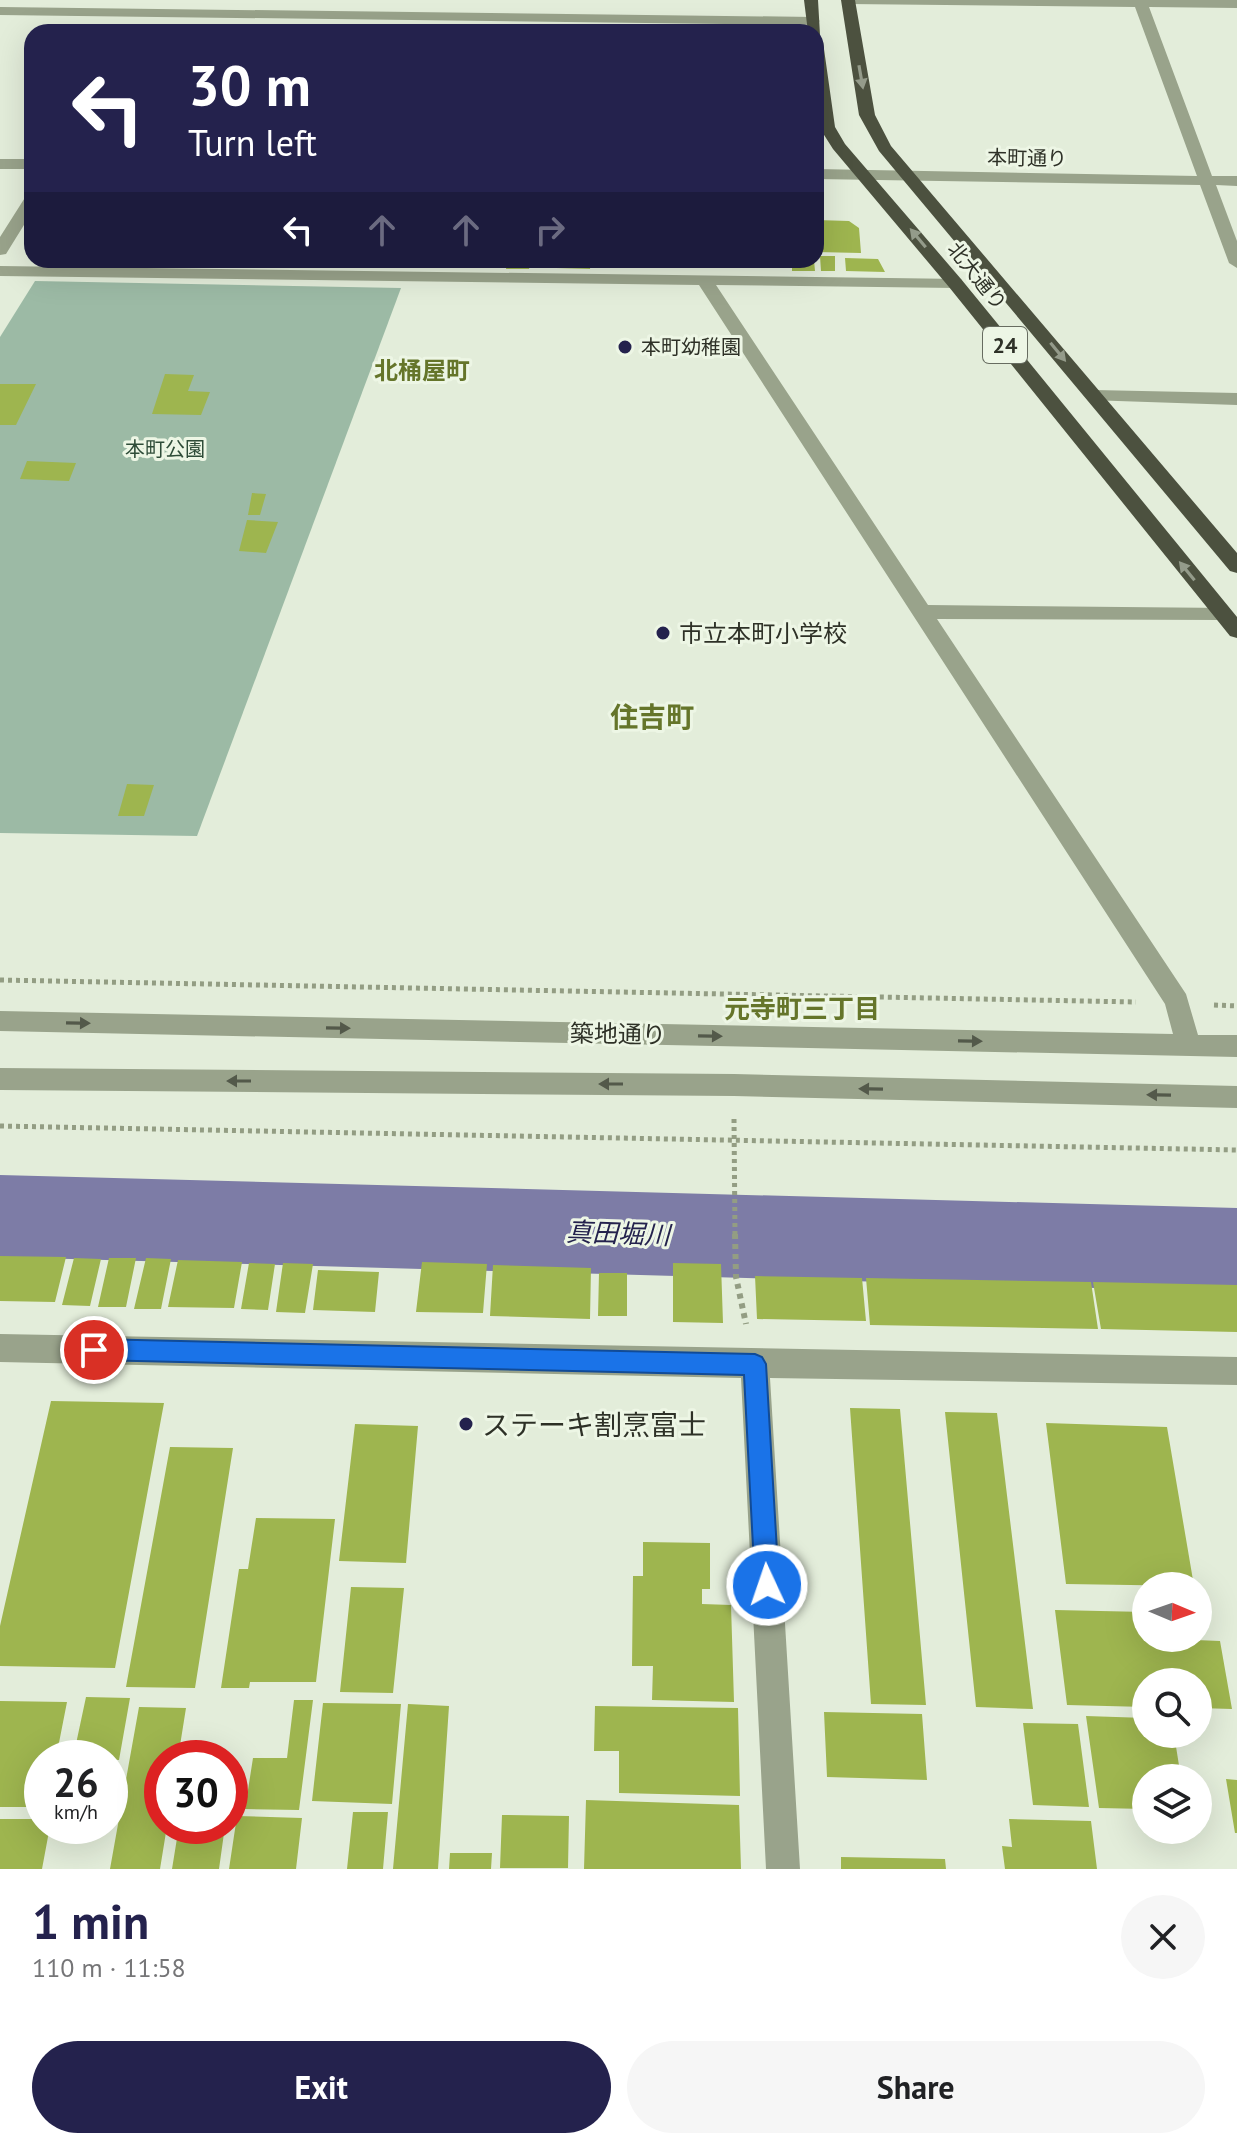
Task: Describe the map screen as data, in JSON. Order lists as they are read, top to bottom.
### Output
{
  "streets": {
    "highway": ["北大通り", "24"],
    "street": ["本町通り", "築地通り"]
  },
  "crossings": [
    ["本町通り", "北大通り"]
  ],
  "districts": ["北桶屋町", "住吉町", "元寺町三丁目"],
  "water": ["真田堀川"],
  "parks": ["本町公園"],
  "places": ["本町幼稚園", "市立本町小学校", "ステーキ割烹富士"],
  "north": "right",
  "page": {
    "turn": ["30 m", "Turn left"],
    "speed": "26 km/h",
    "limit": "30",
    "heading": ["1 min", "110 m · 11:58"],
    "buttons": ["Exit", "Share"]
  }
}
